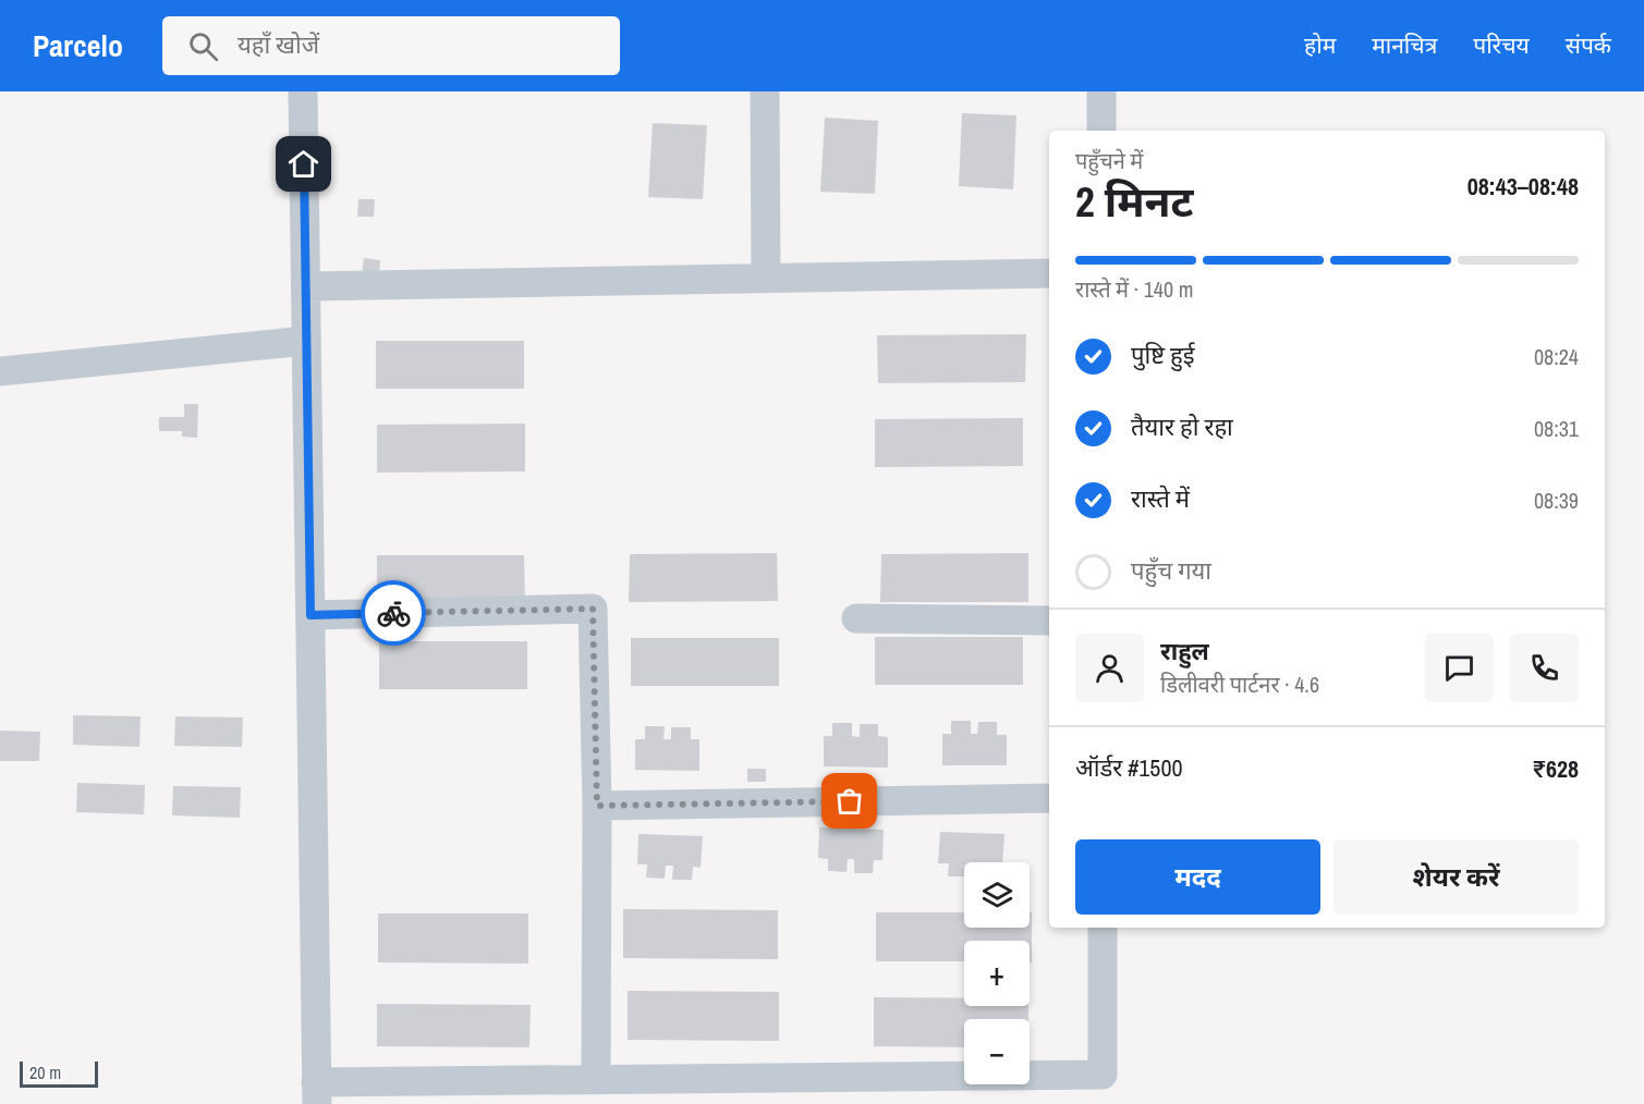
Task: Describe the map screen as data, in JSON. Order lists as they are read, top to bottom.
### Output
{
  "scale_bar": "20 m",
  "page": {
    "header": "Parcelo",
    "search": "यहाँ खोजें",
    "nav": [
      "होम",
      "मानचित्र",
      "परिचय",
      "संपर्क"
    ],
    "heading": ["2 मिनट", "पहुँचने में", "08:43–08:48"],
    "panel": [
      "राहुल",
      "डिलीवरी पार्टनर · 4.6",
      "ऑर्डर #1500",
      "₹628"
    ],
    "bar": "रास्ते में · 140 m",
    "list": [
      ["पुष्टि हुई", "08:24"],
      ["तैयार हो रहा", "08:31"],
      ["रास्ते में", "08:39"],
      "पहुँच गया"
    ],
    "buttons": ["मदद", "शेयर करें"],
    "map_buttons": ["+", "−"],
    "scale": "20 m"
  }
}
